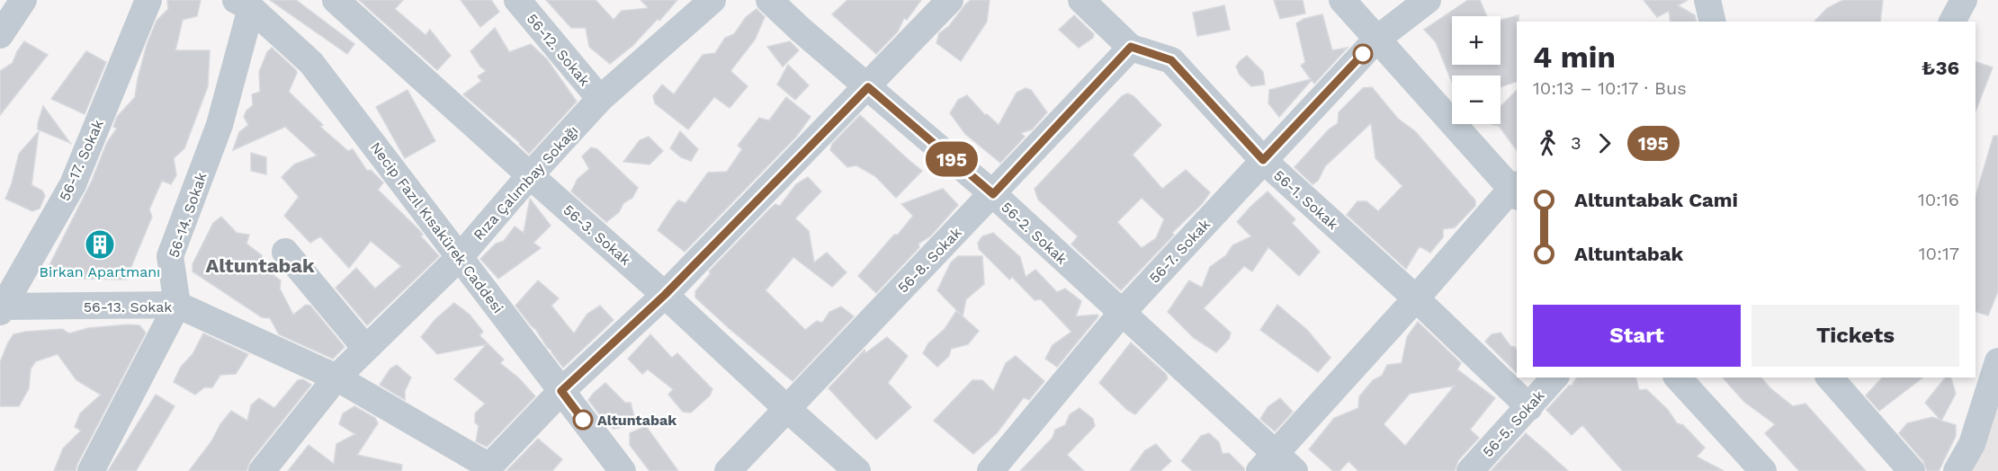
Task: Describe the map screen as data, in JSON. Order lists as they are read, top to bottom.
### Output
{
  "streets": {
    "street": [
      "56-12. Sokak",
      "56-17. Sokak",
      "Rıza Çalımbay Sokağı",
      "56-1. Sokak",
      "56-14. Sokak",
      "Necip Fazıl Kısakürek Caddesi",
      "56-2. Sokak",
      "56-3. Sokak",
      "56-7. Sokak",
      "56-8. Sokak",
      "56-13. Sokak",
      "56-5. Sokak"
    ]
  },
  "crossings": [
    ["56-12. Sokak", "Rıza Çalımbay Sokağı"],
    ["56-17. Sokak", "56-13. Sokak"],
    ["Rıza Çalımbay Sokağı", "Necip Fazıl Kısakürek Caddesi"],
    ["Rıza Çalımbay Sokağı", "56-3. Sokak"],
    ["Rıza Çalımbay Sokağı", "56-13. Sokak"],
    ["56-1. Sokak", "56-7. Sokak"],
    ["56-1. Sokak", "56-8. Sokak"],
    ["56-1. Sokak", "56-5. Sokak"],
    ["56-14. Sokak", "Necip Fazıl Kısakürek Caddesi"],
    ["56-14. Sokak", "56-13. Sokak"],
    ["56-2. Sokak", "56-7. Sokak"],
    ["56-2. Sokak", "56-8. Sokak"],
    ["56-3. Sokak", "56-8. Sokak"]
  ],
  "districts": ["Altuntabak"],
  "places": {
    "building": ["Birkan Apartmanı"],
    "other": ["Altuntabak"]
  },
  "lines": ["bus line 195"],
  "page": {
    "on_map": "195",
    "map_buttons": ["+", "−"],
    "heading": ["4 min", "10:13 – 10:17 · Bus", "₺36"],
    "legs": ["3", "195"],
    "list": [
      {
        "name": "Altuntabak Cami",
        "value": "10:16"
      },
      {
        "name": "Altuntabak",
        "value": "10:17"
      }
    ],
    "buttons": ["Start", "Tickets"]
  }
}
